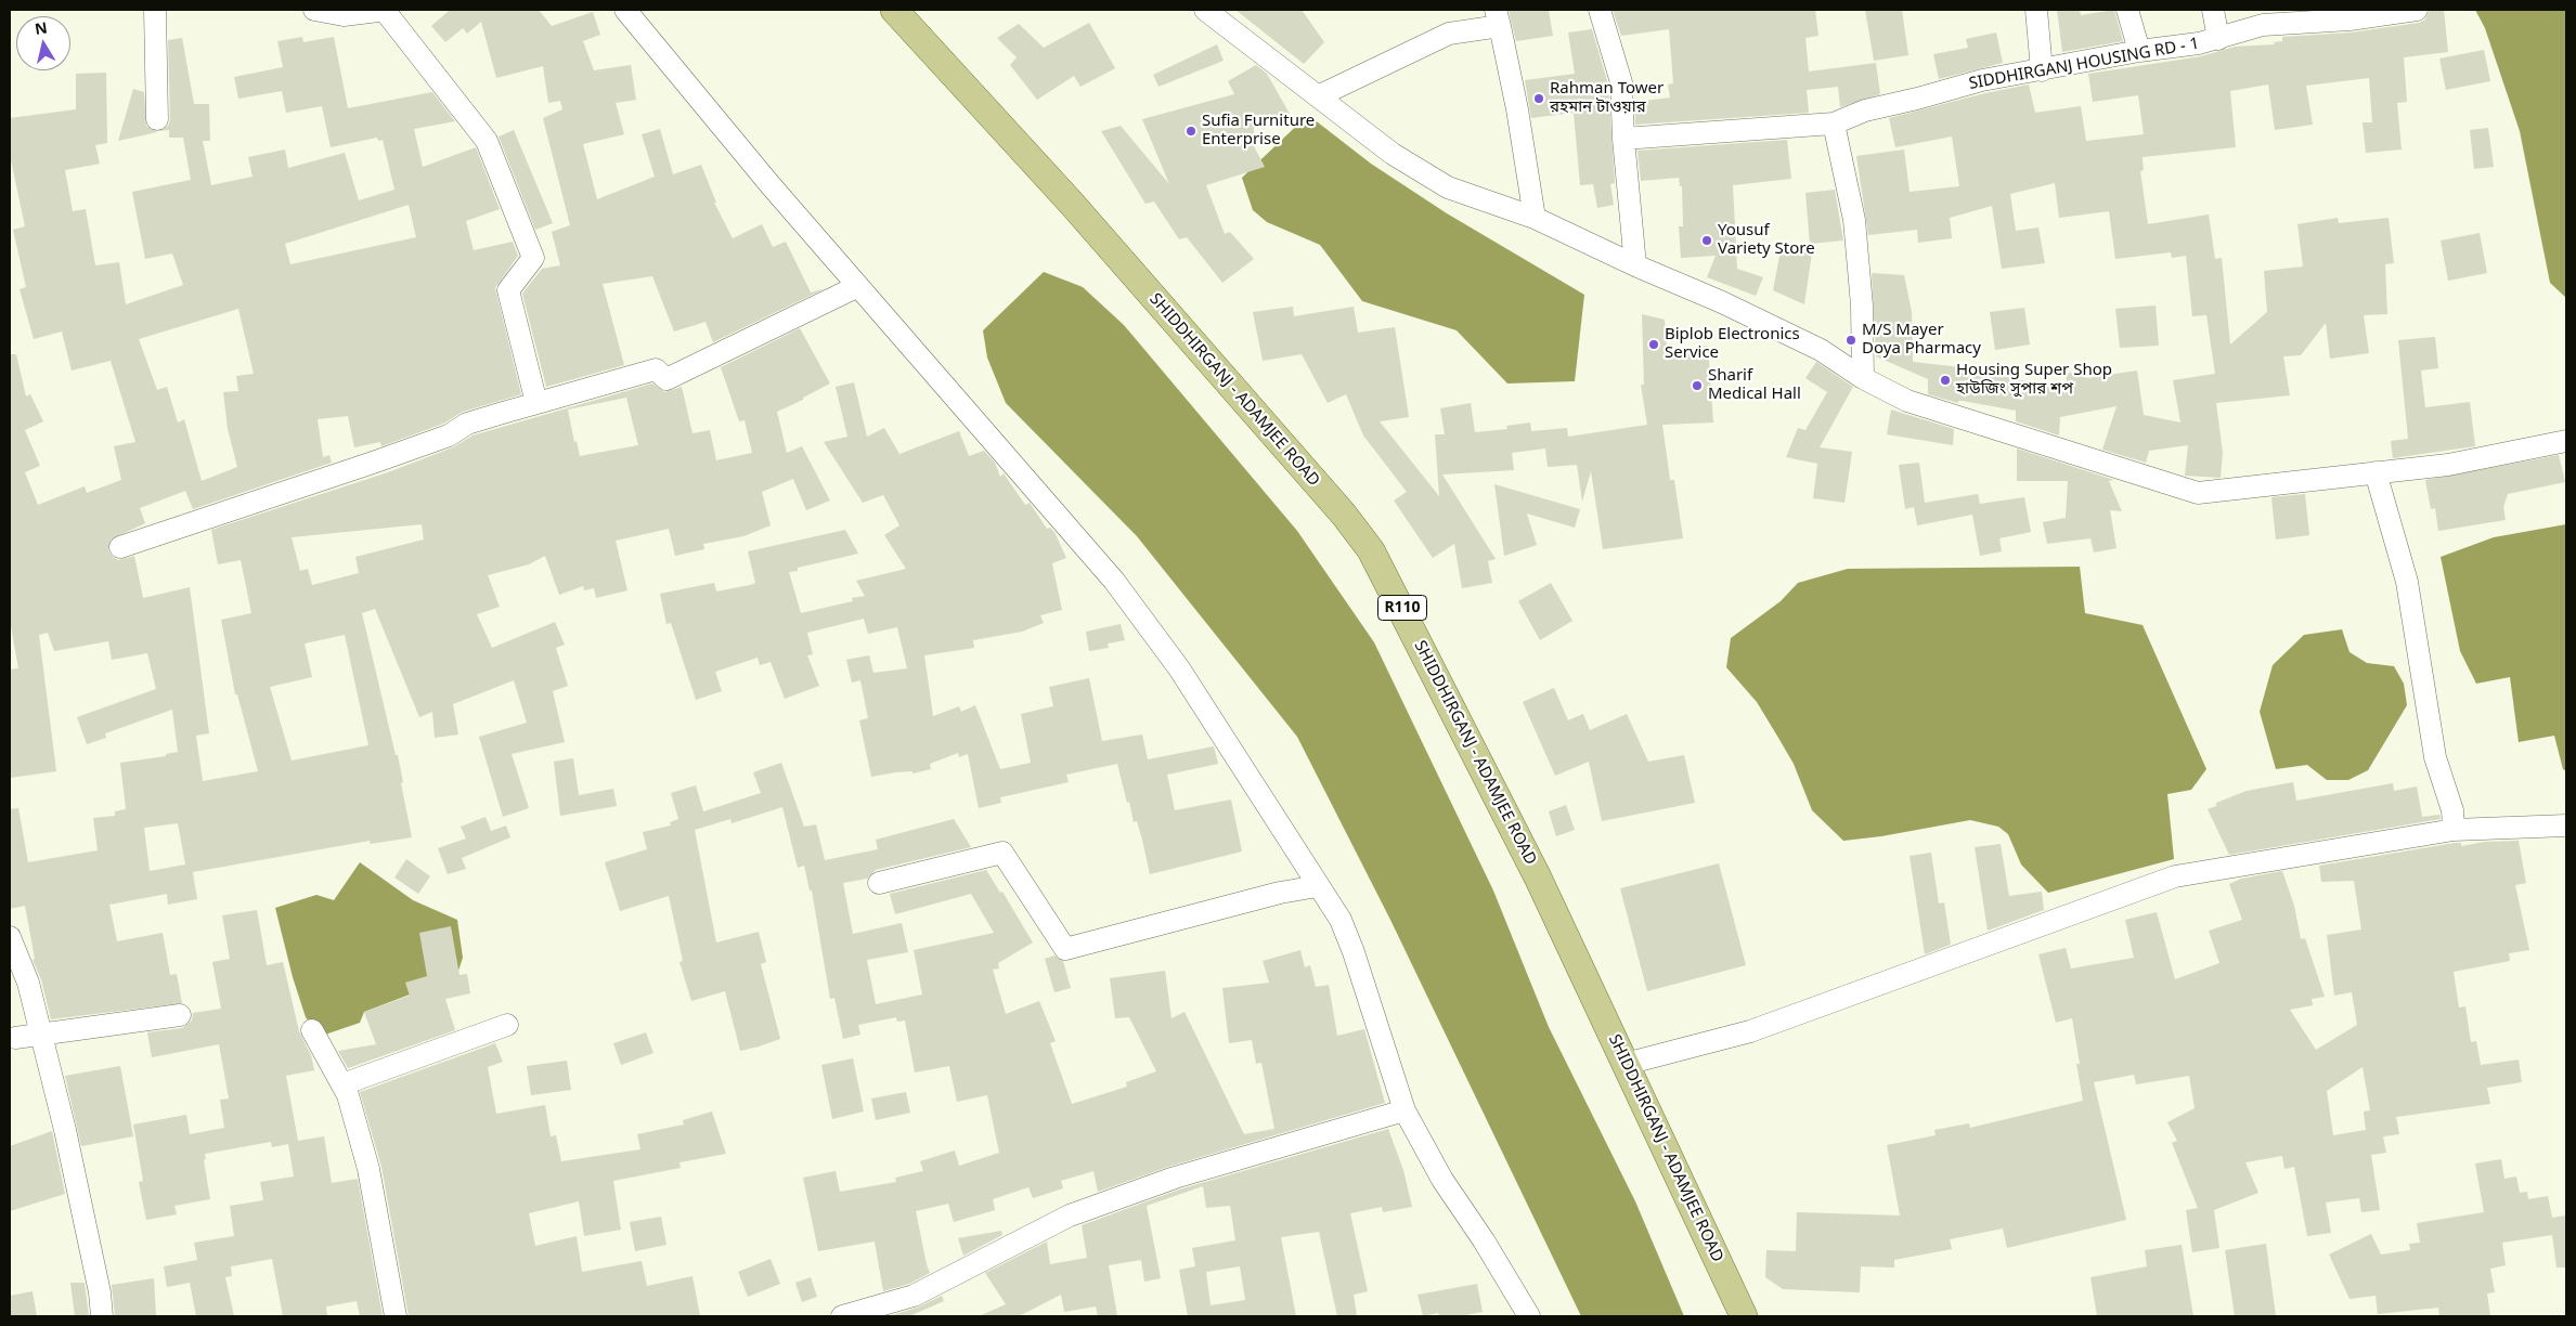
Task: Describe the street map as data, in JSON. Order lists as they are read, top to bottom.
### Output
{
  "streets": {
    "main road": ["SHIDDHIRGANJ - ADAMJEE ROAD", "R110"],
    "street": ["SIDDHIRGANJ HOUSING RD - 1"]
  },
  "places": [
    "Rahman Tower রহমান টাওয়ার",
    "Sufia Furniture Enterprise",
    "Yousuf Variety Store",
    "M/S Mayer Doya Pharmacy",
    "Biplob Electronics Service",
    "Housing Super Shop হাউজিং সুপার শপ",
    "Sharif Medical Hall"
  ],
  "north": "top"
}
